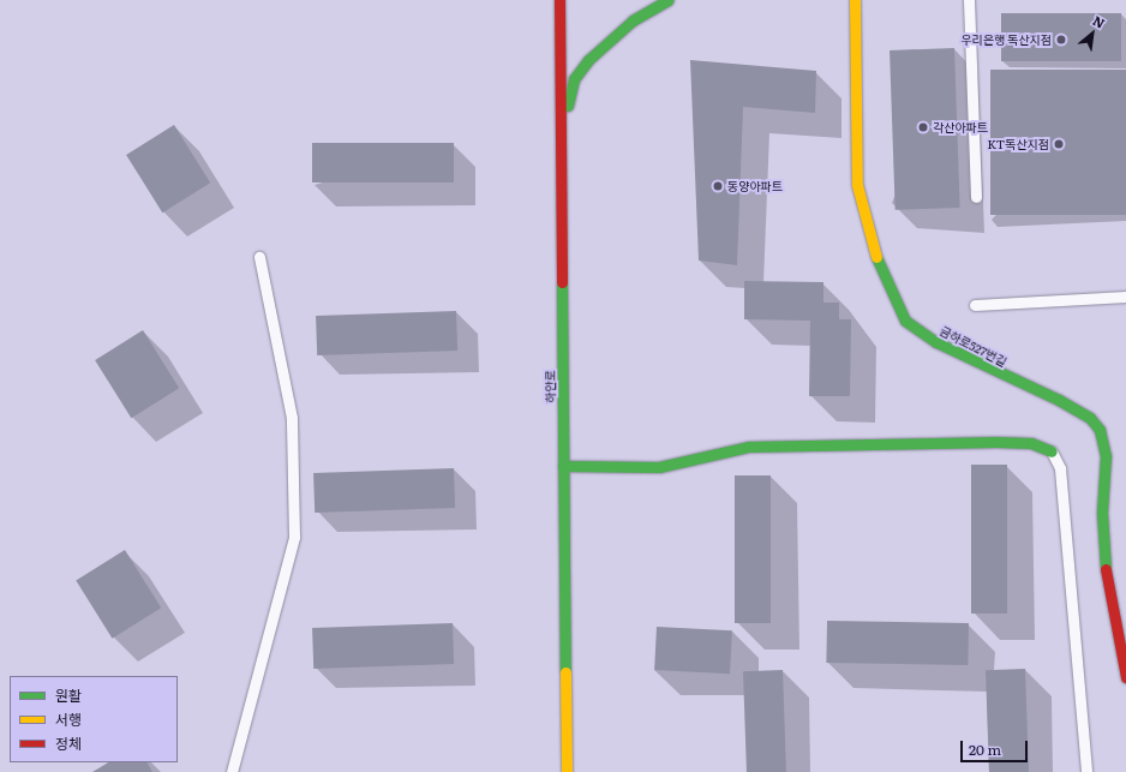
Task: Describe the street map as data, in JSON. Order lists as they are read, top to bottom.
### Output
{
  "streets": {
    "street": ["금하로527번길", "하안로"]
  },
  "places": [
    "우리은행 독산지점",
    "각산아파트",
    "KT독산지점",
    "동양아파트"
  ],
  "legend": ["원활", "서행", "정체"],
  "scale_bar": "20 m",
  "north": "top right"
}
